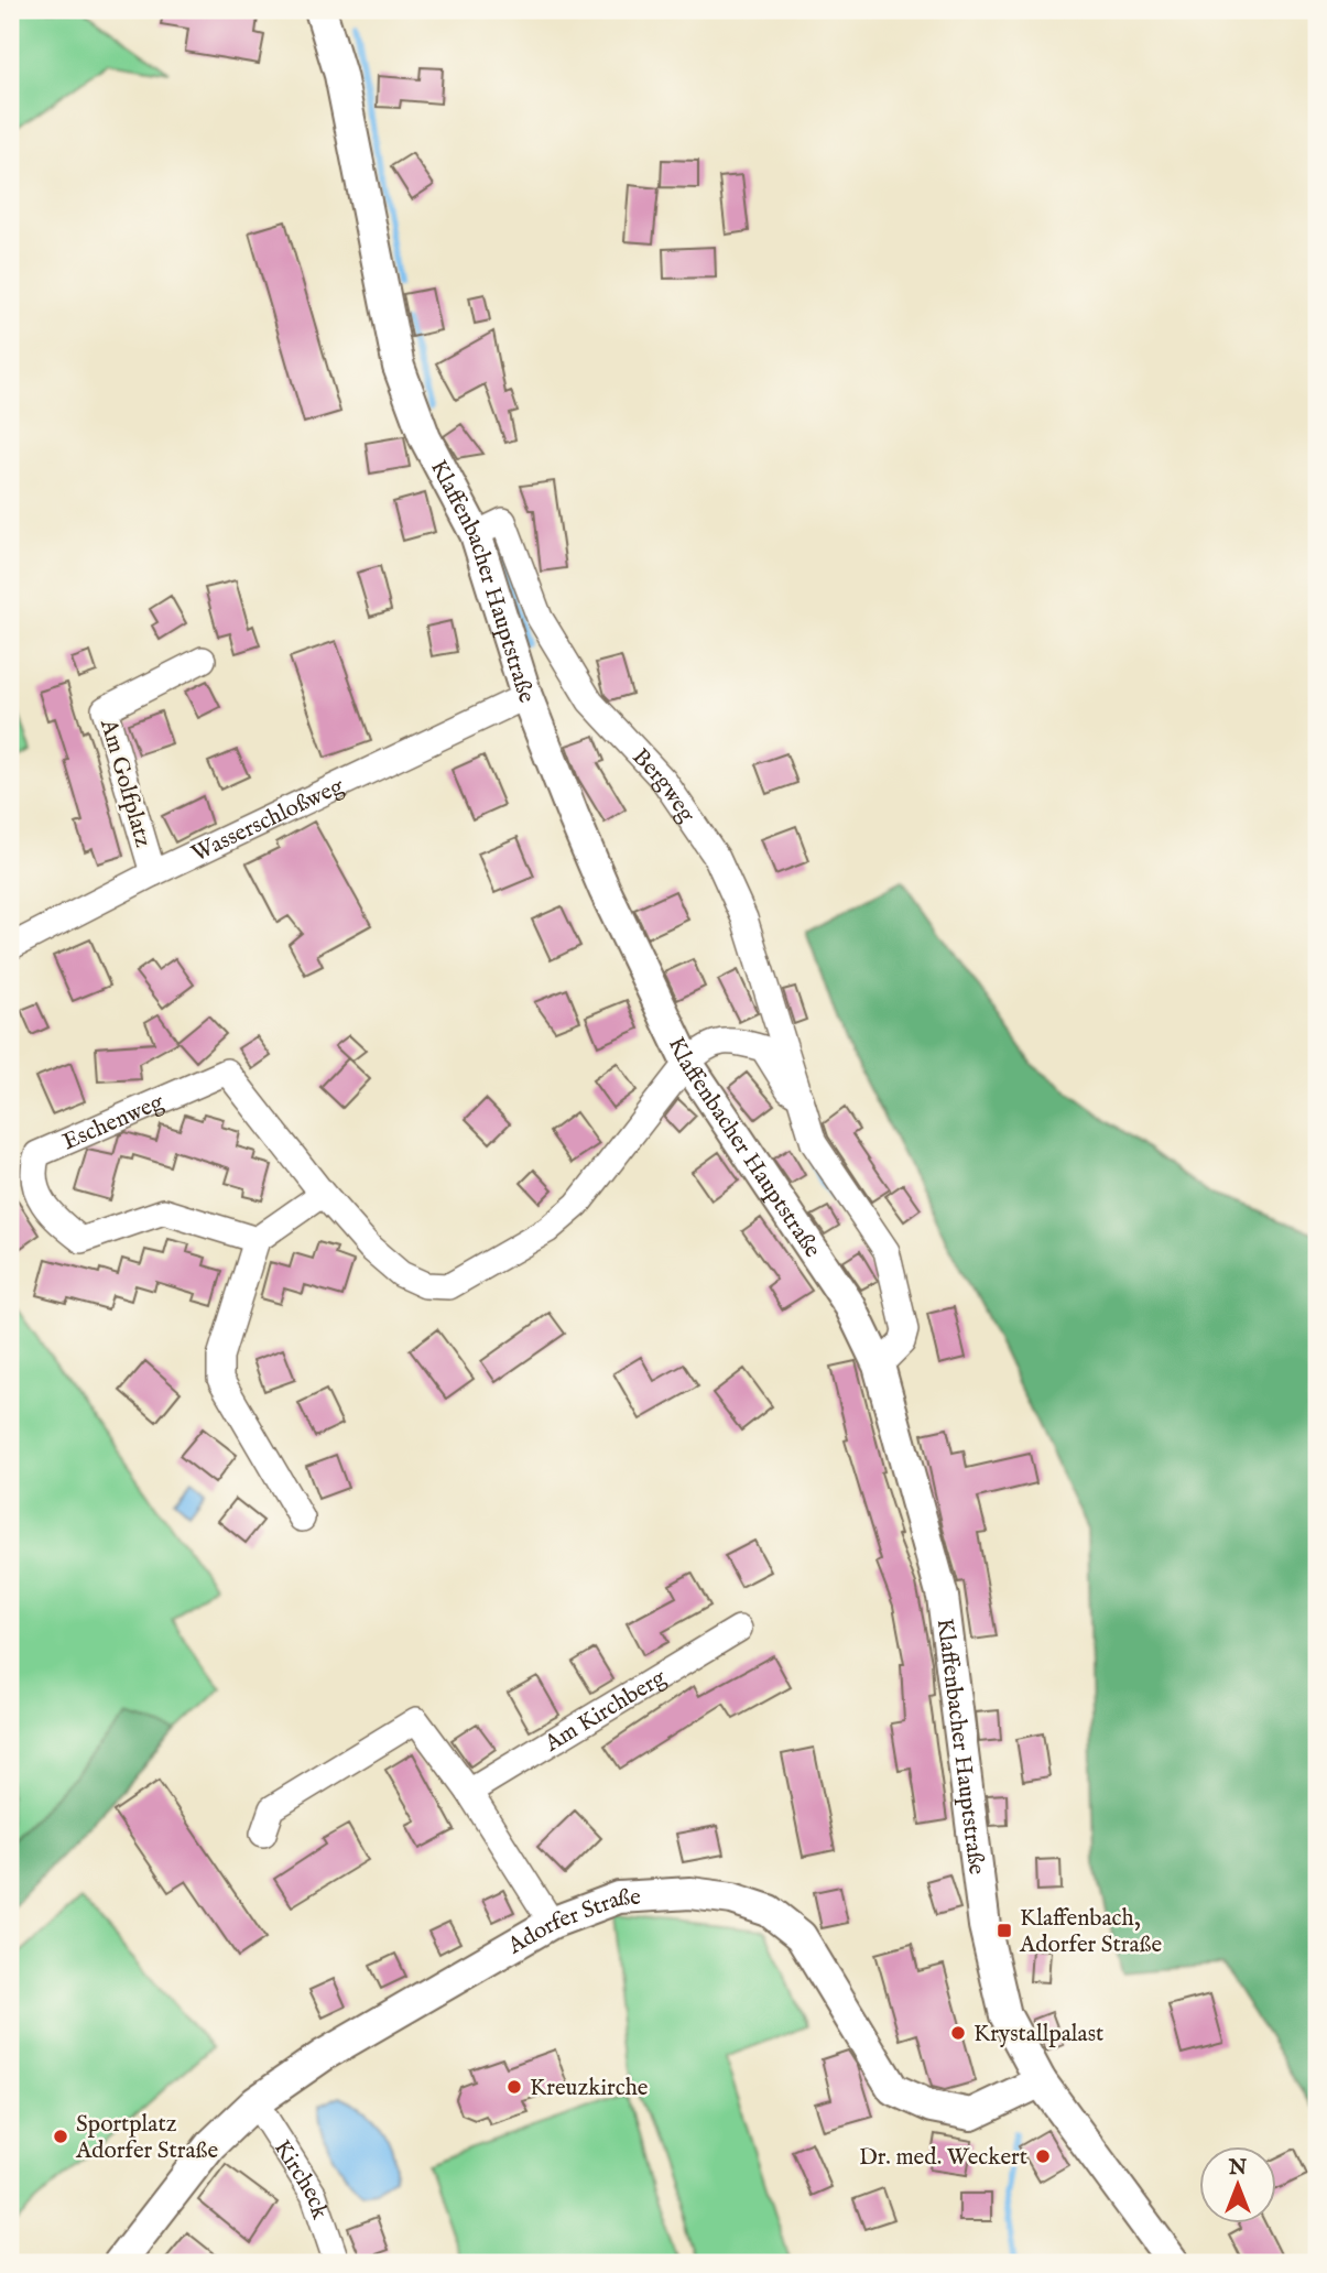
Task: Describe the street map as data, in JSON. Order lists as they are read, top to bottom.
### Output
{
  "streets": {
    "street": [
      "Klaffenbacher Hauptstraße",
      "Am Golfplatz",
      "Bergweg",
      "Wasserschloßweg",
      "Eschenweg",
      "Am Kirchberg",
      "Adorfer Straße",
      "Kircheck"
    ]
  },
  "crossings": [
    ["Klaffenbacher Hauptstraße", "Bergweg"],
    ["Klaffenbacher Hauptstraße", "Wasserschloßweg"],
    ["Klaffenbacher Hauptstraße", "Eschenweg"],
    ["Klaffenbacher Hauptstraße", "Adorfer Straße"],
    ["Am Golfplatz", "Wasserschloßweg"],
    ["Bergweg", "Eschenweg"],
    ["Adorfer Straße", "Kircheck"]
  ],
  "places": {
    "transit": ["Klaffenbach, Adorfer Straße"],
    "other": [
      "Krystallpalast",
      "Kreuzkirche",
      "Sportplatz Adorfer Straße",
      "Dr. med. Weckert"
    ]
  },
  "north": "top"
}
